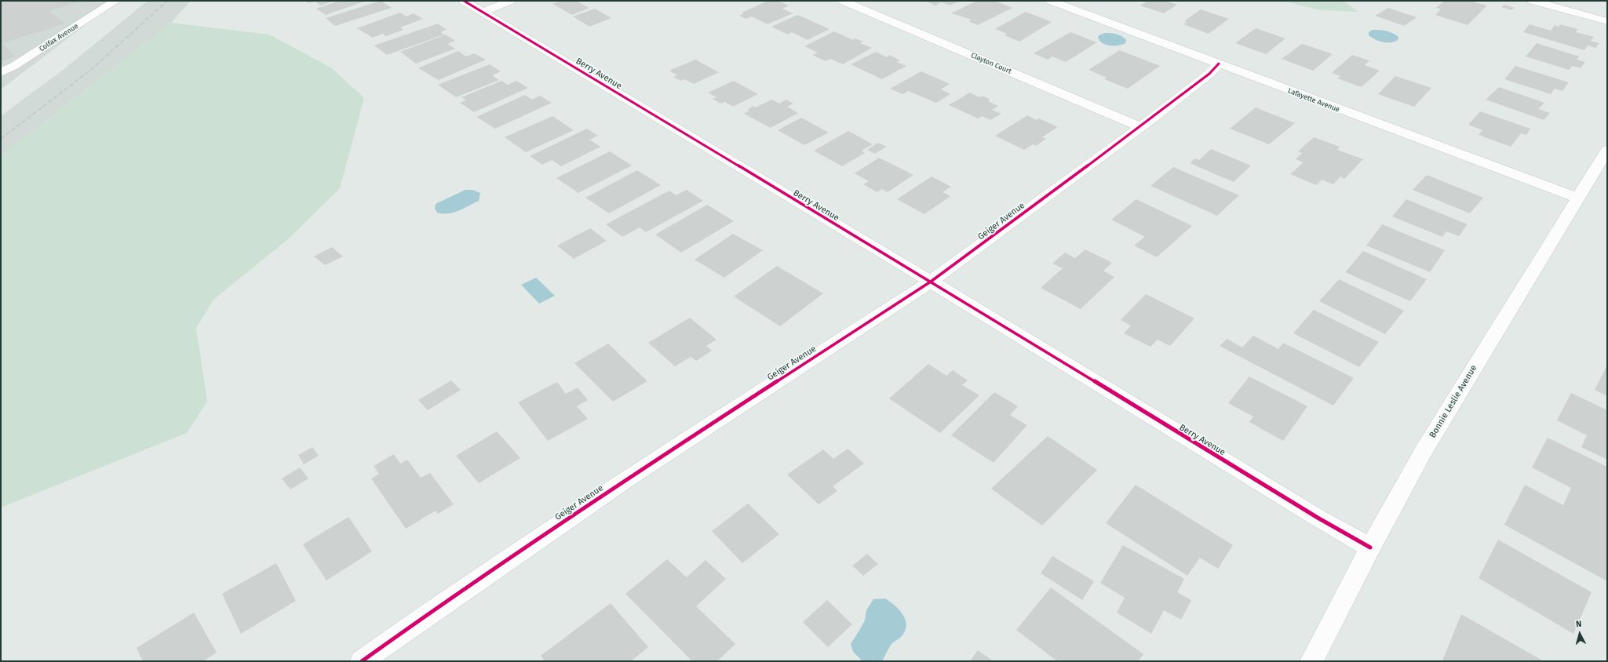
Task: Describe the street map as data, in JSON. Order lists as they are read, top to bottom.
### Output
{
  "streets": {
    "street": [
      "Colfax Avenue",
      "Clayton Court",
      "Berry Avenue",
      "Lafayette Avenue",
      "Geiger Avenue",
      "Bonnie Leslie Avenue"
    ]
  },
  "crossings": [
    ["Clayton Court", "Geiger Avenue"],
    ["Berry Avenue", "Geiger Avenue"],
    ["Berry Avenue", "Bonnie Leslie Avenue"],
    ["Lafayette Avenue", "Geiger Avenue"],
    ["Lafayette Avenue", "Bonnie Leslie Avenue"]
  ],
  "north": "top"
}
